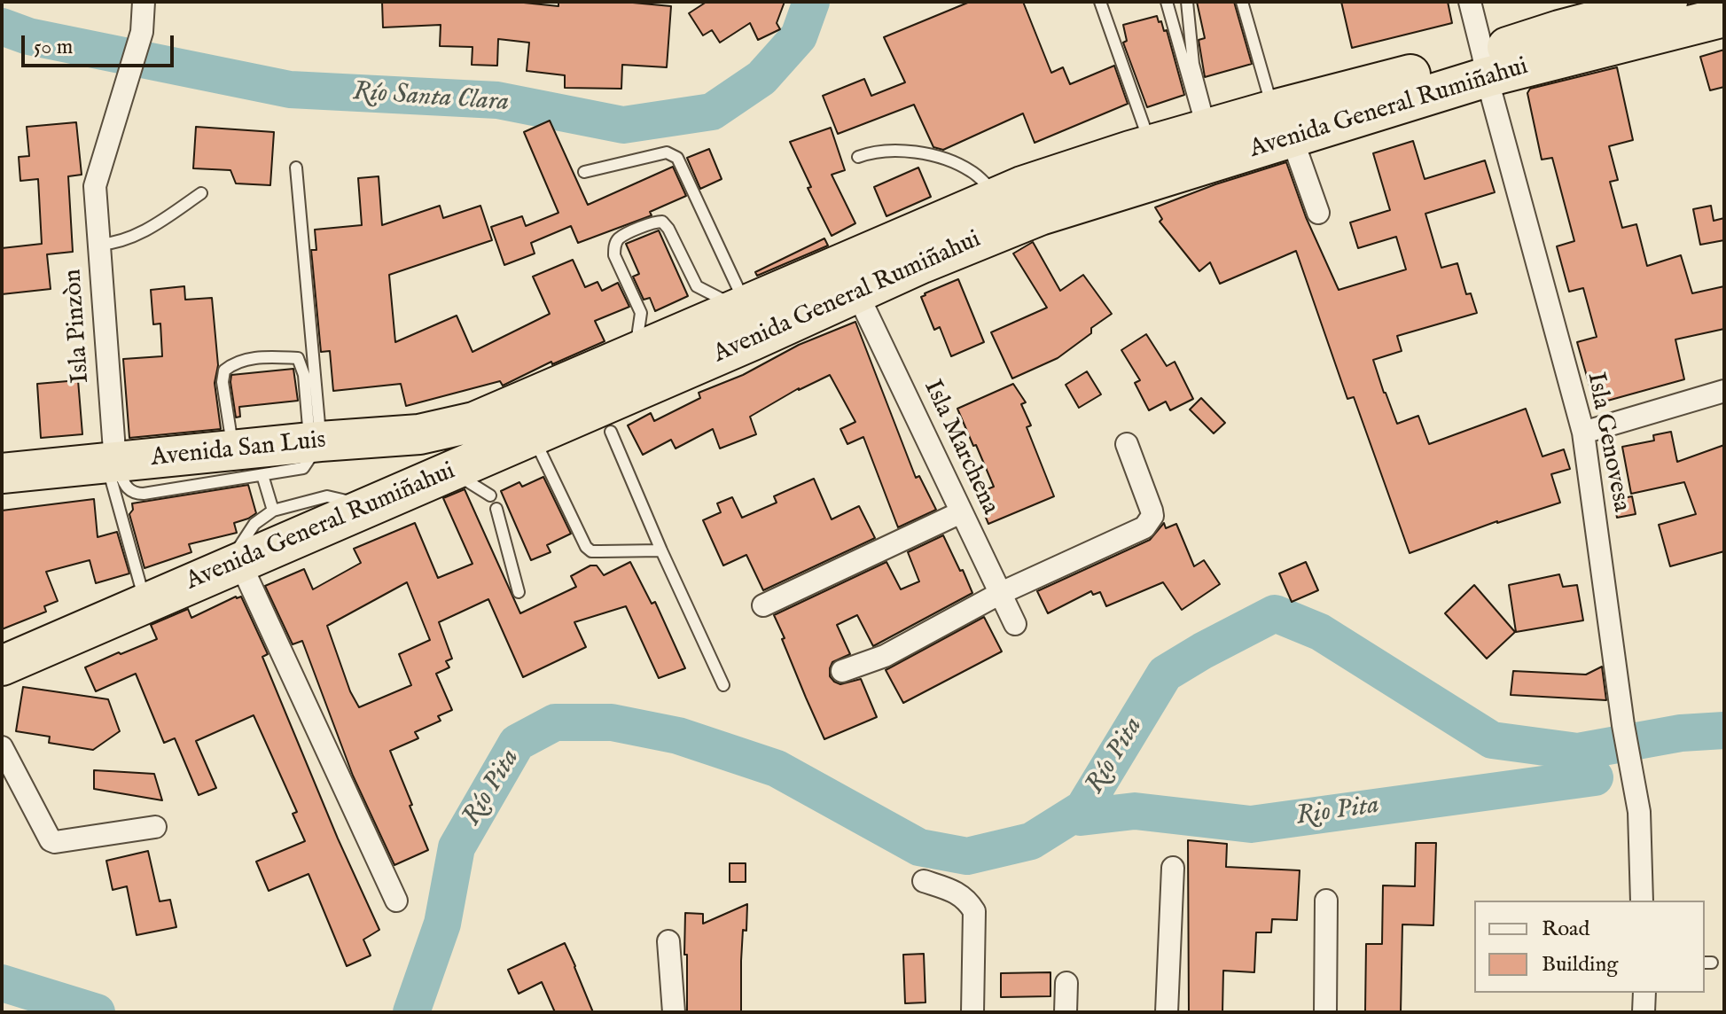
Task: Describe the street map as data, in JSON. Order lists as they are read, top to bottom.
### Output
{
  "streets": {
    "highway": ["Avenida General Rumiñahui", "Avenida San Luis"],
    "street": ["Isla Pinzòn", "Isla Genovesa", "Isla Marchena"]
  },
  "crossings": [
    ["Avenida General Rumiñahui", "Isla Genovesa"],
    ["Avenida General Rumiñahui", "Isla Marchena"],
    ["Avenida General Rumiñahui", "Avenida San Luis"],
    ["Isla Pinzòn", "Avenida San Luis"]
  ],
  "water": ["Río Santa Clara", "Río Pita", "Rio Pita"],
  "legend": ["Road", "Building"],
  "scale_bar": "50 m"
}
